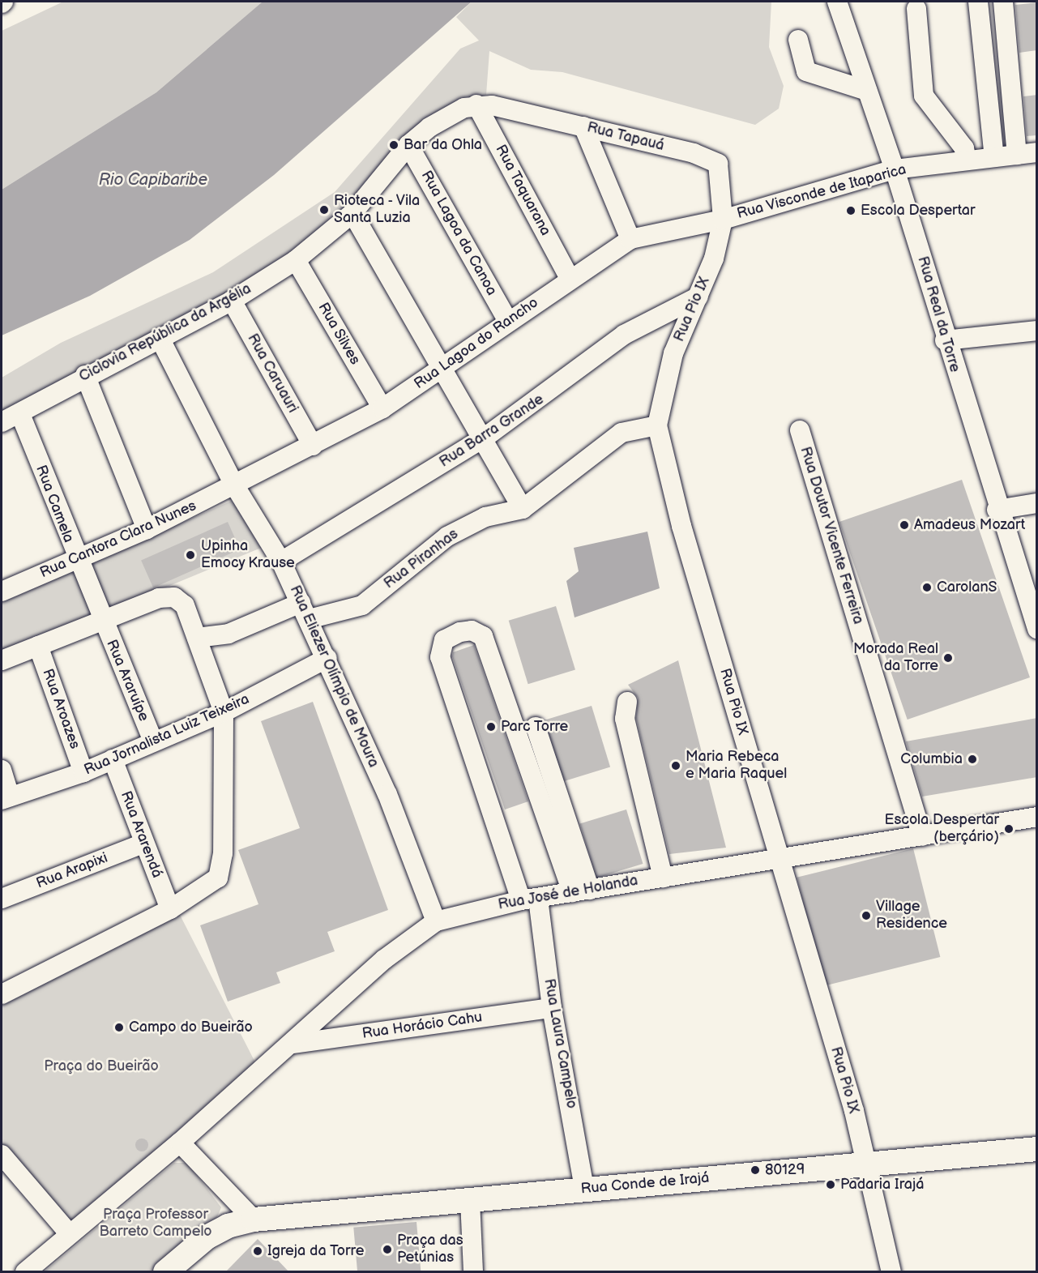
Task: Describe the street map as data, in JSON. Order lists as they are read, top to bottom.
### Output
{
  "streets": {
    "main road": ["Rua Conde de Irajá"],
    "street": [
      "Rua Tapauá",
      "Rua Taquarana",
      "Rua Visconde de Itaparica",
      "Rua Lagoa da Canoa",
      "Rua Pio IX",
      "Rua Real da Torre",
      "Ciclovia República da Argélia",
      "Rua Silves",
      "Rua Lagoa do Rancho",
      "Rua Caruauri",
      "Rua Barra Grande",
      "Rua Camela",
      "Rua Doutor Vicente Ferreira",
      "Rua Cantora Clara Nunes",
      "Rua Piranhas",
      "Rua Eliezer Olímpio de Moura",
      "Rua Araruípe",
      "Rua Aroazes",
      "Rua Jornalista Luiz Teixeira",
      "Rua Ararendá",
      "Rua Arapixi",
      "Rua José de Holanda",
      "Rua Horácio Cahu",
      "Rua Laura Campelo"
    ]
  },
  "crossings": [
    ["Rua Tapauá", "Rua Taquarana"],
    ["Rua Tapauá", "Rua Visconde de Itaparica"],
    ["Rua Tapauá", "Rua Pio IX"],
    ["Rua Tapauá", "Ciclovia República da Argélia"],
    ["Rua Tapauá", "Rua Lagoa do Rancho"],
    ["Rua Taquarana", "Ciclovia República da Argélia"],
    ["Rua Taquarana", "Rua Lagoa do Rancho"],
    ["Rua Visconde de Itaparica", "Rua Pio IX"],
    ["Rua Visconde de Itaparica", "Rua Real da Torre"],
    ["Rua Visconde de Itaparica", "Rua Lagoa do Rancho"],
    ["Rua Lagoa da Canoa", "Ciclovia República da Argélia"],
    ["Rua Lagoa da Canoa", "Rua Lagoa do Rancho"],
    ["Rua Pio IX", "Rua Lagoa do Rancho"],
    ["Rua Pio IX", "Rua Barra Grande"],
    ["Rua Pio IX", "Rua Piranhas"],
    ["Rua Pio IX", "Rua José de Holanda"],
    ["Rua Pio IX", "Rua Conde de Irajá"],
    ["Ciclovia República da Argélia", "Rua Silves"],
    ["Ciclovia República da Argélia", "Rua Caruauri"],
    ["Ciclovia República da Argélia", "Rua Camela"],
    ["Ciclovia República da Argélia", "Rua Eliezer Olímpio de Moura"],
    ["Rua Silves", "Rua Lagoa do Rancho"],
    ["Rua Lagoa do Rancho", "Rua Caruauri"],
    ["Rua Lagoa do Rancho", "Rua Cantora Clara Nunes"],
    ["Rua Lagoa do Rancho", "Rua Eliezer Olímpio de Moura"],
    ["Rua Barra Grande", "Rua Eliezer Olímpio de Moura"],
    ["Rua Camela", "Rua Cantora Clara Nunes"],
    ["Rua Camela", "Rua Araruípe"],
    ["Rua Doutor Vicente Ferreira", "Rua José de Holanda"],
    ["Rua Cantora Clara Nunes", "Rua Eliezer Olímpio de Moura"],
    ["Rua Piranhas", "Rua Eliezer Olímpio de Moura"],
    ["Rua Eliezer Olímpio de Moura", "Rua Jornalista Luiz Teixeira"],
    ["Rua Eliezer Olímpio de Moura", "Rua José de Holanda"],
    ["Rua Araruípe", "Rua Jornalista Luiz Teixeira"],
    ["Rua Aroazes", "Rua Jornalista Luiz Teixeira"],
    ["Rua Jornalista Luiz Teixeira", "Rua Ararendá"],
    ["Rua Ararendá", "Rua Arapixi"],
    ["Rua José de Holanda", "Rua Horácio Cahu"],
    ["Rua José de Holanda", "Rua Laura Campelo"],
    ["Rua Horácio Cahu", "Rua Laura Campelo"],
    ["Rua Laura Campelo", "Rua Conde de Irajá"]
  ],
  "water": ["Rio Capibaribe"],
  "parks": ["Praça do Bueirão", "Praça Professor Barreto Campelo"],
  "places": [
    "Bar da Ohla",
    "Rioteca - Vila Santa Luzia",
    "Escola Despertar",
    "Amadeus Mozart",
    "Upinha Emocy Krause",
    "CarolanS",
    "Morada Real da Torre",
    "Parc Torre",
    "Columbia",
    "Maria Rebeca e Maria Raquel",
    "Escola Despertar (berçário)",
    "Village Residence",
    "Campo do Bueirão",
    "80129",
    "Padaria Irajá",
    "Praça das Petúnias",
    "Igreja da Torre"
  ]
}
